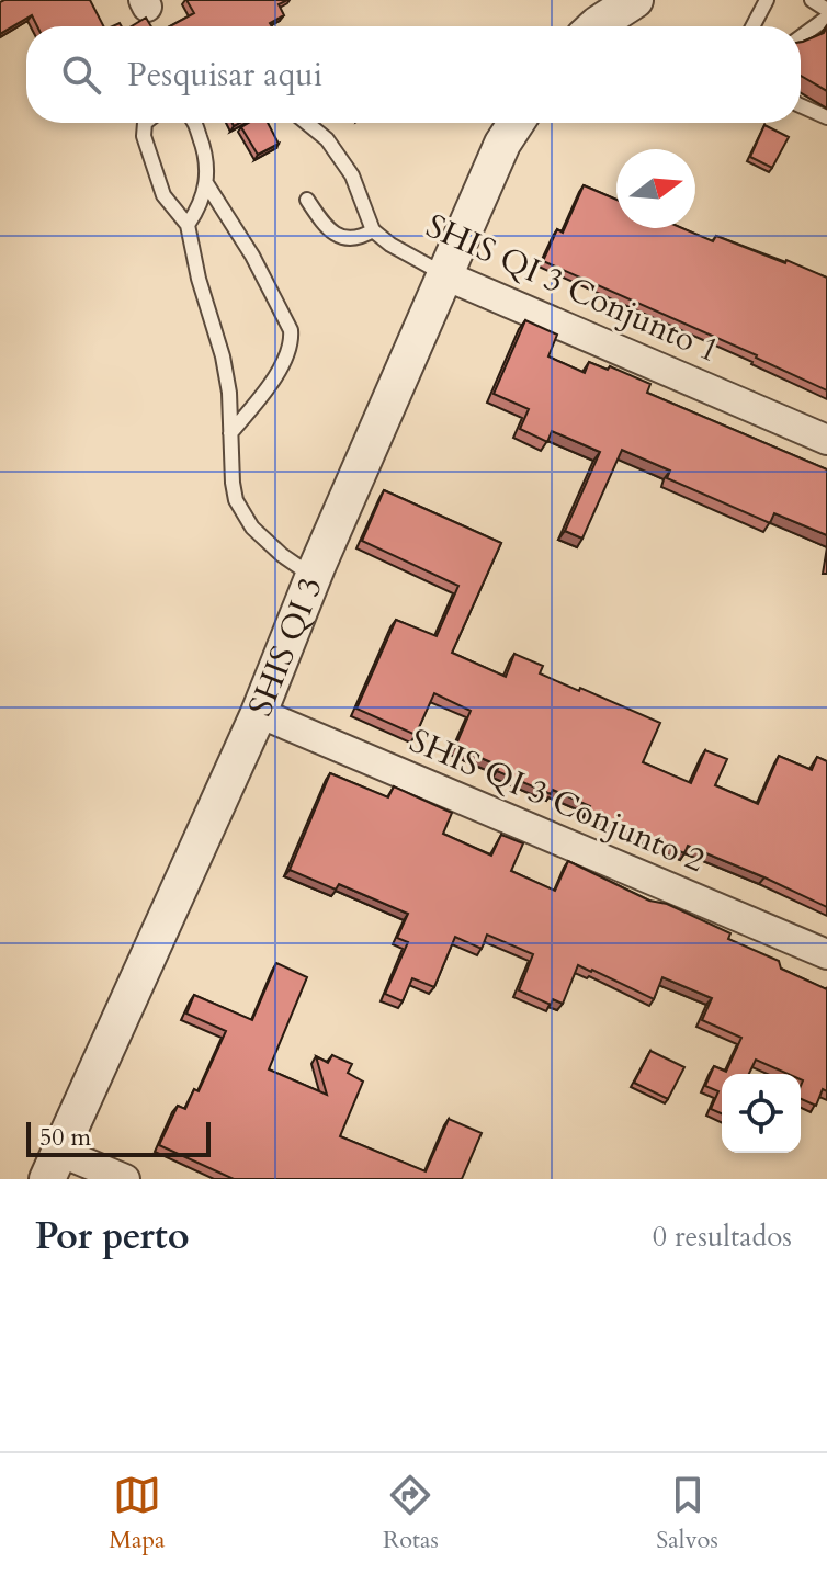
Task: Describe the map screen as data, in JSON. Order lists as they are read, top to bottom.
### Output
{
  "streets": {
    "street": ["SHIS QI 3 Conjunto 1", "SHIS QI 3", "SHIS QI 3 Conjunto 2"]
  },
  "crossings": [
    ["SHIS QI 3 Conjunto 1", "SHIS QI 3"],
    ["SHIS QI 3", "SHIS QI 3 Conjunto 2"]
  ],
  "scale_bar": "50 m",
  "north": "right",
  "page": {
    "search": "Pesquisar aqui",
    "scale": "50 m",
    "heading": ["Por perto", "0 resultados"],
    "nav": ["Mapa", "Rotas", "Salvos"]
  }
}
